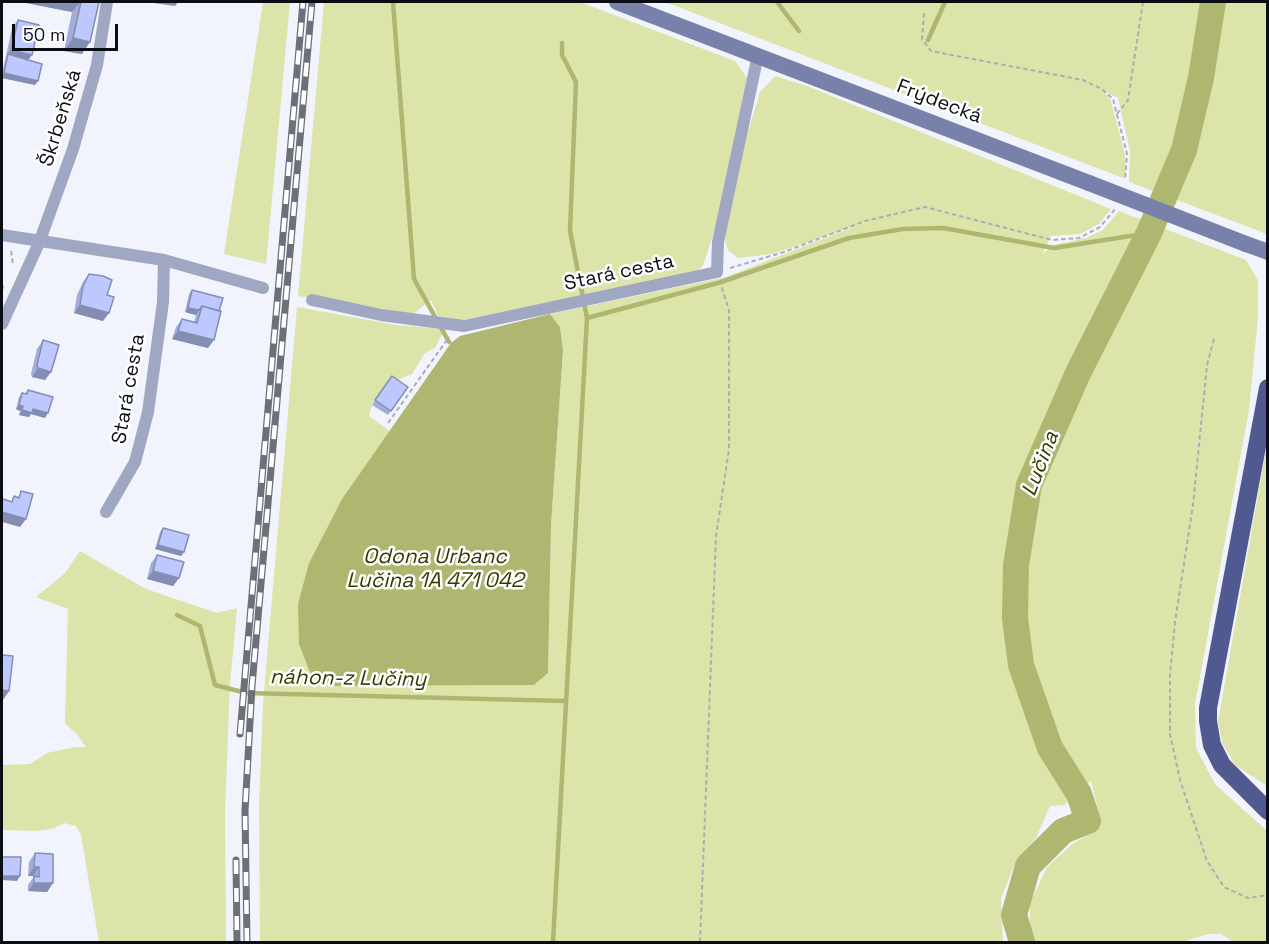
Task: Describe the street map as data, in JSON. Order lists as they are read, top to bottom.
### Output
{
  "streets": {
    "main road": ["Frýdecká"],
    "street": ["Škrbeňská", "Stará cesta"]
  },
  "water": ["Lučina", "Odona Urbanc Lučina 1A 471 042", "náhon-z Lučiny"],
  "scale_bar": "50 m"
}
